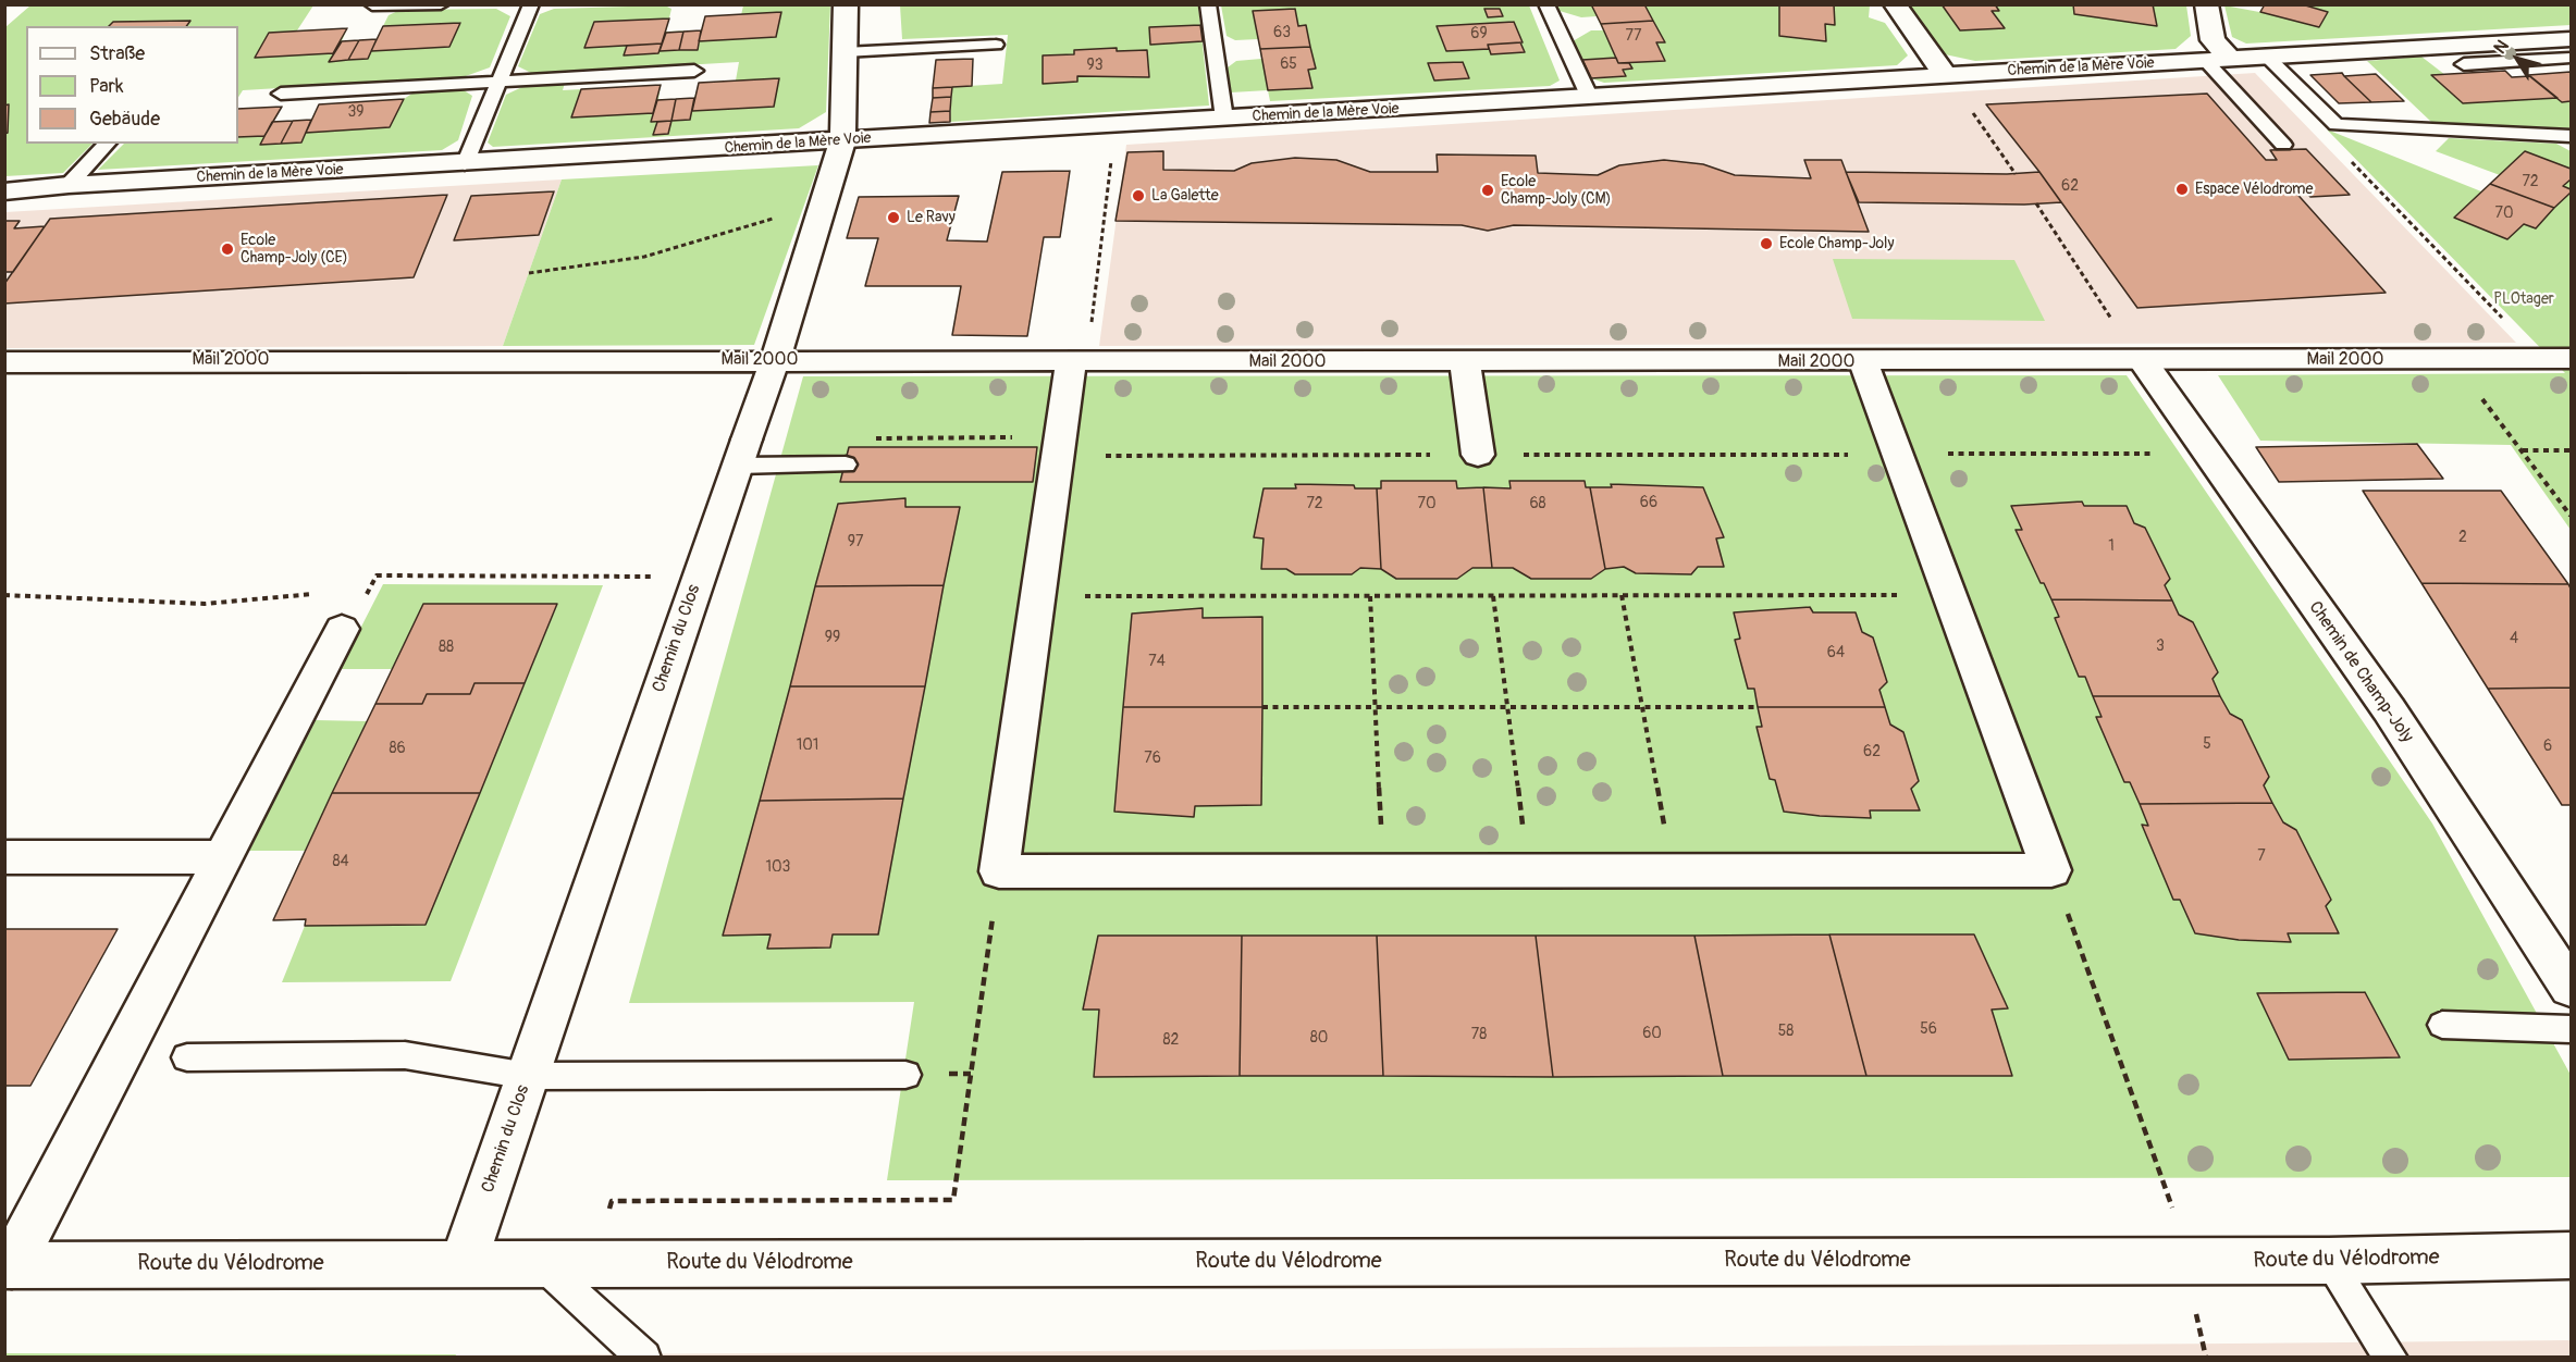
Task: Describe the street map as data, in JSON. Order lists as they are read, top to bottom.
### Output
{
  "streets": {
    "street": [
      "Chemin de la Mère Voie",
      "Mail 2000",
      "Chemin du Clos",
      "Chemin de Champ-Joly",
      "Route du Vélodrome"
    ]
  },
  "crossings": [
    ["Chemin de la Mère Voie", "Chemin du Clos"],
    ["Mail 2000", "Chemin du Clos"],
    ["Mail 2000", "Chemin de Champ-Joly"],
    ["Chemin du Clos", "Route du Vélodrome"]
  ],
  "parks": ["PLOtager"],
  "places": [
    "Espace Vélodrome",
    "Ecole Champ-Joly (CM)",
    "La Galette",
    "Le Ravy",
    "Ecole Champ-Joly",
    "Ecole Champ-Joly (CE)"
  ],
  "house_numbers": [
    "63",
    "69",
    "77",
    "65",
    "93",
    "39",
    "72",
    "62",
    "70",
    "66",
    "72",
    "70",
    "68",
    "2",
    "97",
    "1",
    "99",
    "4",
    "3",
    "88",
    "64",
    "74",
    "5",
    "101",
    "6",
    "86",
    "62",
    "76",
    "7",
    "84",
    "103",
    "56",
    "58",
    "60",
    "78",
    "80",
    "82"
  ],
  "legend": ["Straße", "Park", "Gebäude"],
  "north": "top left"
}
